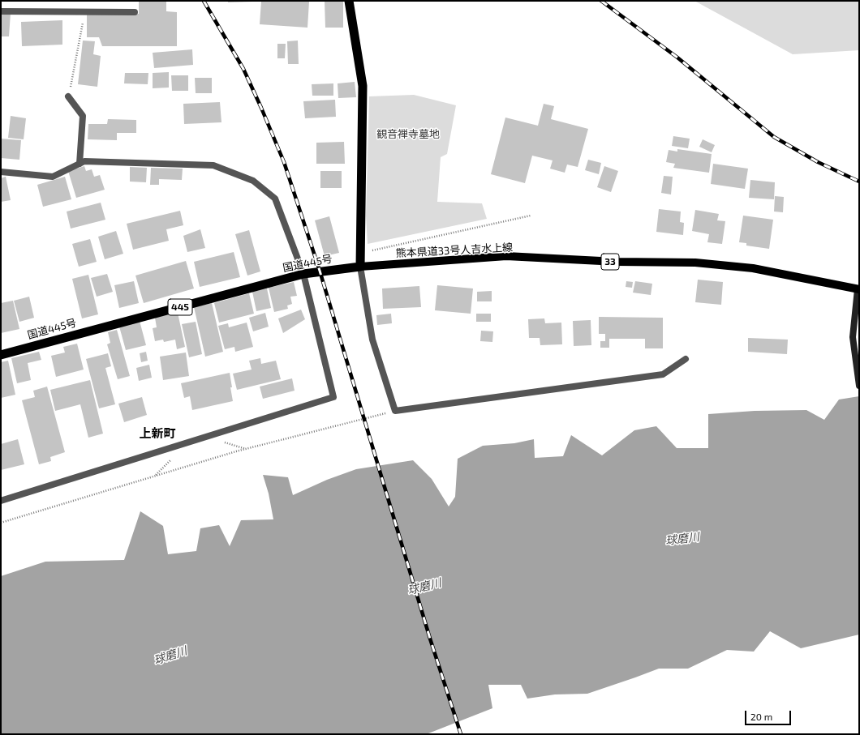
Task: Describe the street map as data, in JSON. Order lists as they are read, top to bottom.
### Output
{
  "streets": {
    "highway": ["国道445号", "445"],
    "main road": ["熊本県道33号人吉水上線", "33"]
  },
  "crossings": [
    ["熊本県道33号人吉水上線", "国道445号"]
  ],
  "districts": ["上新町"],
  "water": ["球磨川"],
  "parks": ["観音禅寺墓地"],
  "scale_bar": "20 m"
}
